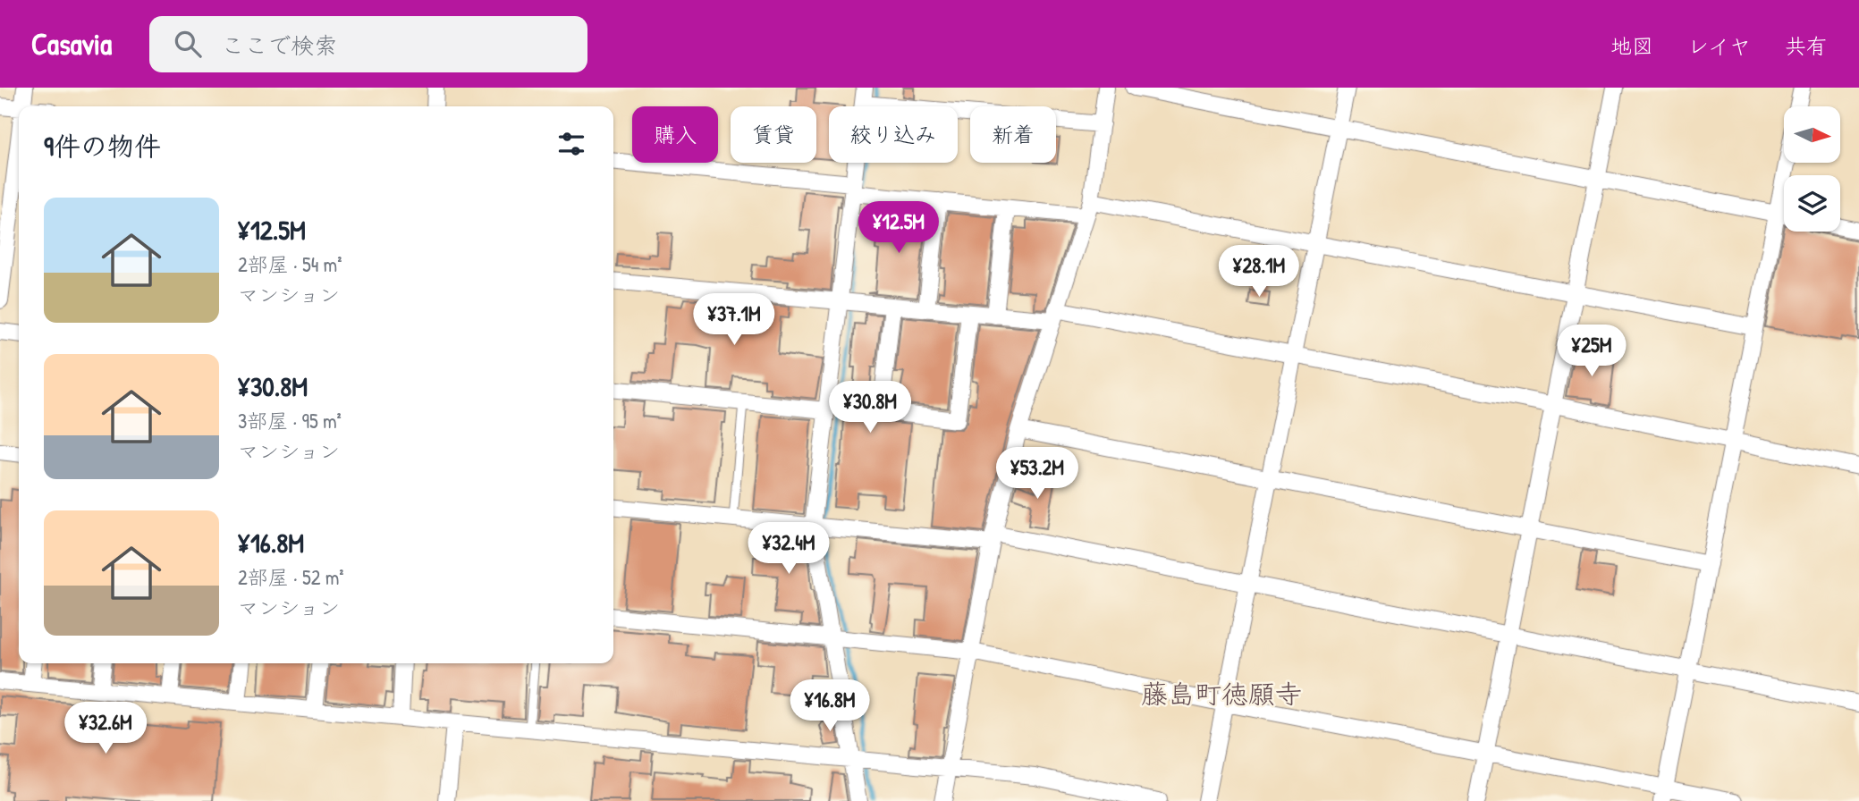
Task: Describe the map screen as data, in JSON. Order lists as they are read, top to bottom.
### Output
{
  "districts": ["藤島町徳願寺"],
  "north": "right",
  "page": {
    "header": "Casavia",
    "search": "ここで検索",
    "nav": ["地図", "レイヤ", "共有"],
    "chip": [
      "購入",
      "賃貸",
      "絞り込み",
      "新着"
    ],
    "heading": "9件の物件",
    "list": [
      {
        "name": "¥12.5M",
        "note": "2部屋 · 54 m² · マンション"
      },
      {
        "name": "¥30.8M",
        "note": "3部屋 · 95 m² · マンション"
      },
      {
        "name": "¥16.8M",
        "note": "2部屋 · 52 m² · マンション"
      }
    ],
    "price": [
      "¥12.5M",
      "¥28.1M",
      "¥37.1M",
      "¥25M",
      "¥30.8M",
      "¥53.2M",
      "¥32.4M",
      "¥16.8M",
      "¥32.6M"
    ]
  }
}
